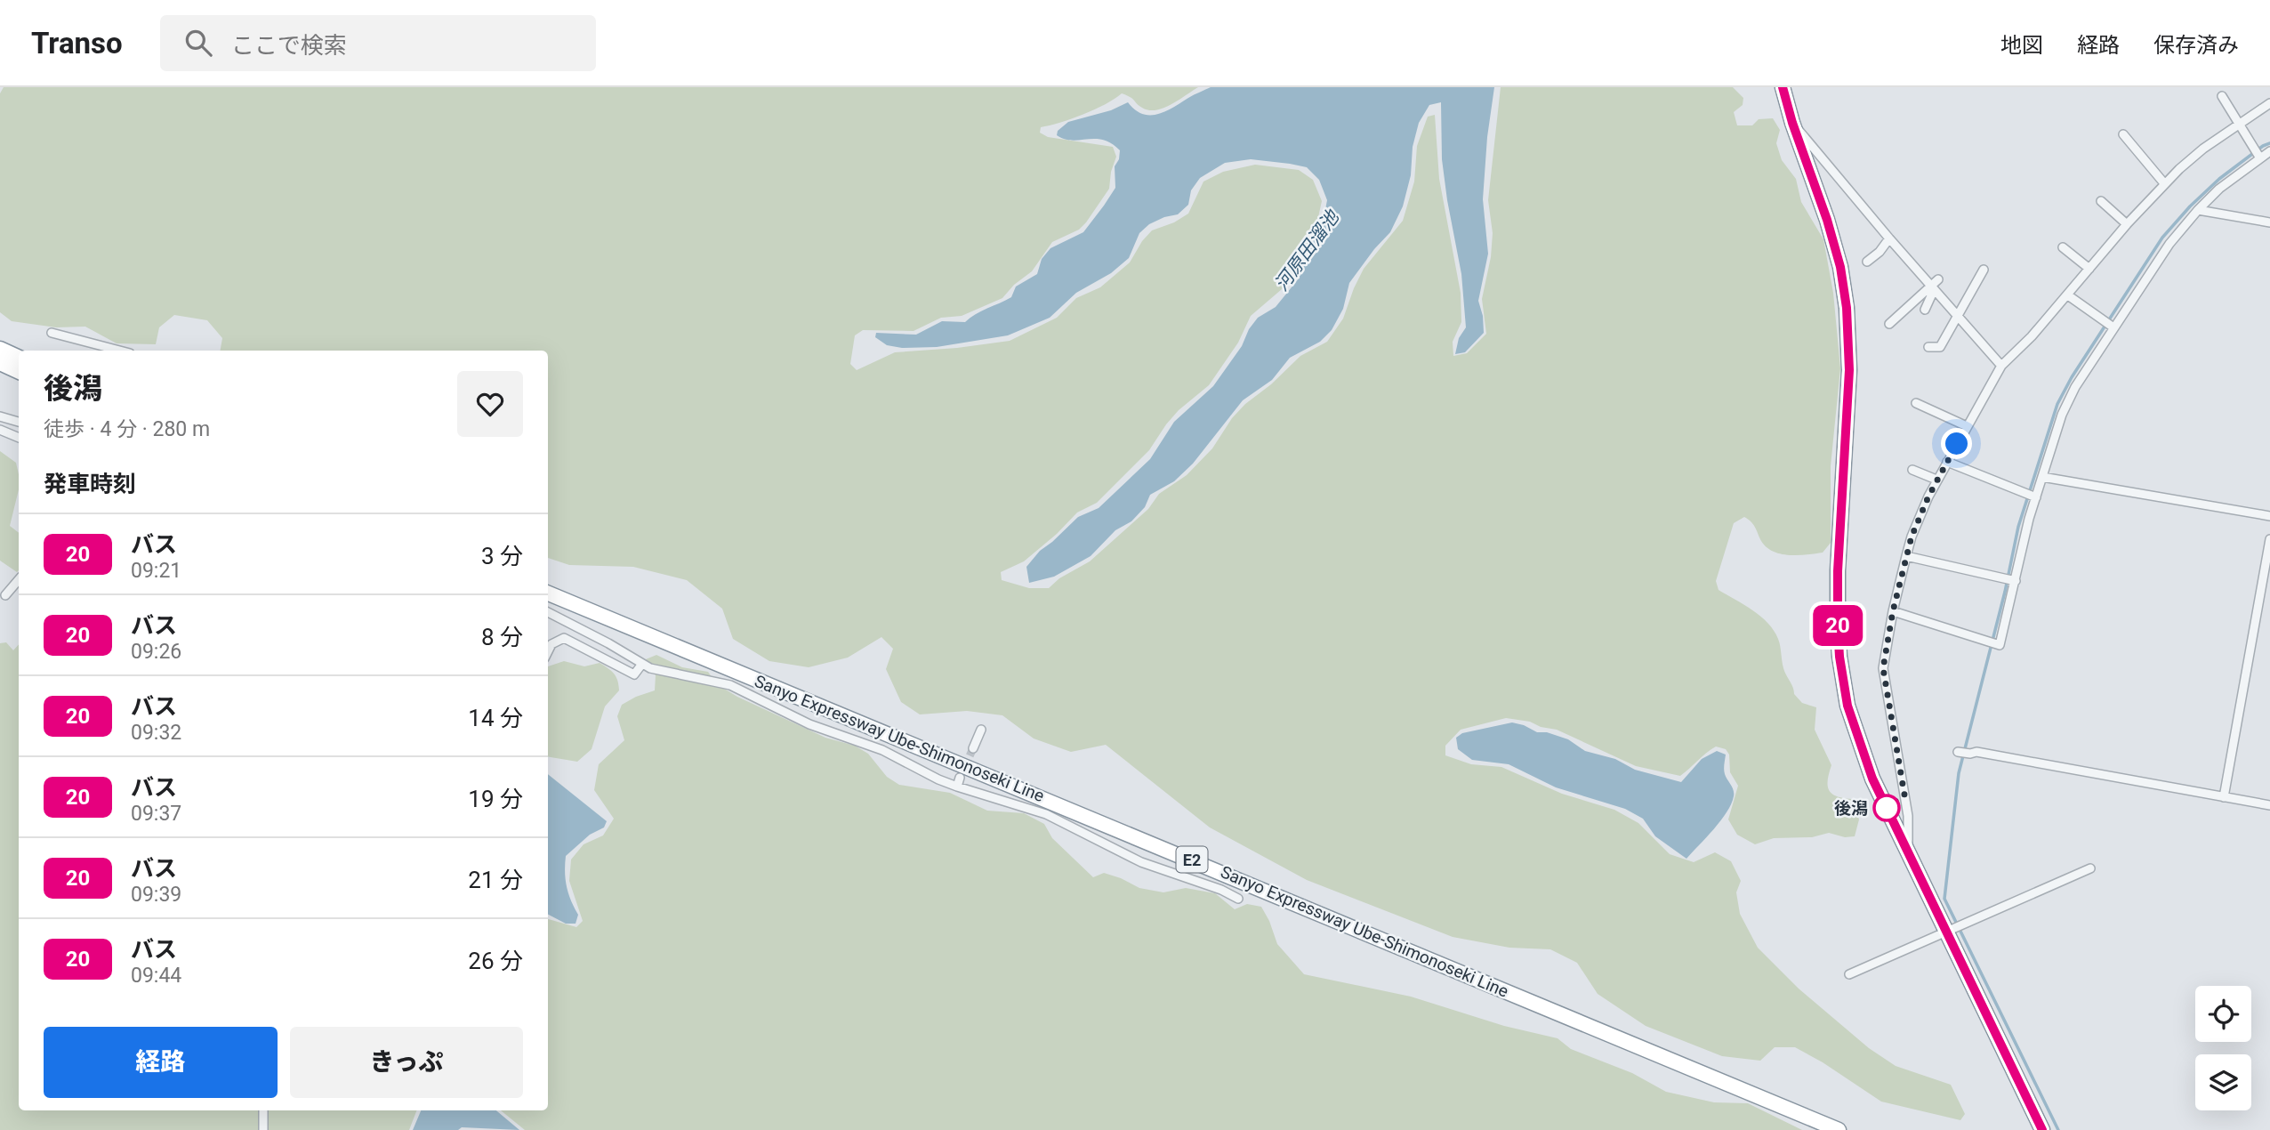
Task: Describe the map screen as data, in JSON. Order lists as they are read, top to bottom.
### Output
{
  "streets": {
    "highway": ["Sanyo Expressway Ube-Shimonoseki Line", "E2"]
  },
  "water": ["河原田溜池"],
  "places": ["後潟"],
  "lines": ["bus line 20"],
  "page": {
    "header": "Transo",
    "search": "ここで検索",
    "nav": ["地図", "経路", "保存済み"],
    "on_map": "20",
    "heading": [
      ["後潟", "徒歩 · 4 分 · 280 m"],
      "発車時刻"
    ],
    "list": [
      {
        "mark": "20",
        "name": "バス",
        "note": "09:21",
        "value": "3 分"
      },
      {
        "mark": "20",
        "name": "バス",
        "note": "09:26",
        "value": "8 分"
      },
      {
        "mark": "20",
        "name": "バス",
        "note": "09:32",
        "value": "14 分"
      },
      {
        "mark": "20",
        "name": "バス",
        "note": "09:37",
        "value": "19 分"
      },
      {
        "mark": "20",
        "name": "バス",
        "note": "09:39",
        "value": "21 分"
      },
      {
        "mark": "20",
        "name": "バス",
        "note": "09:44",
        "value": "26 分"
      }
    ],
    "buttons": ["経路", "きっぷ"]
  }
}
